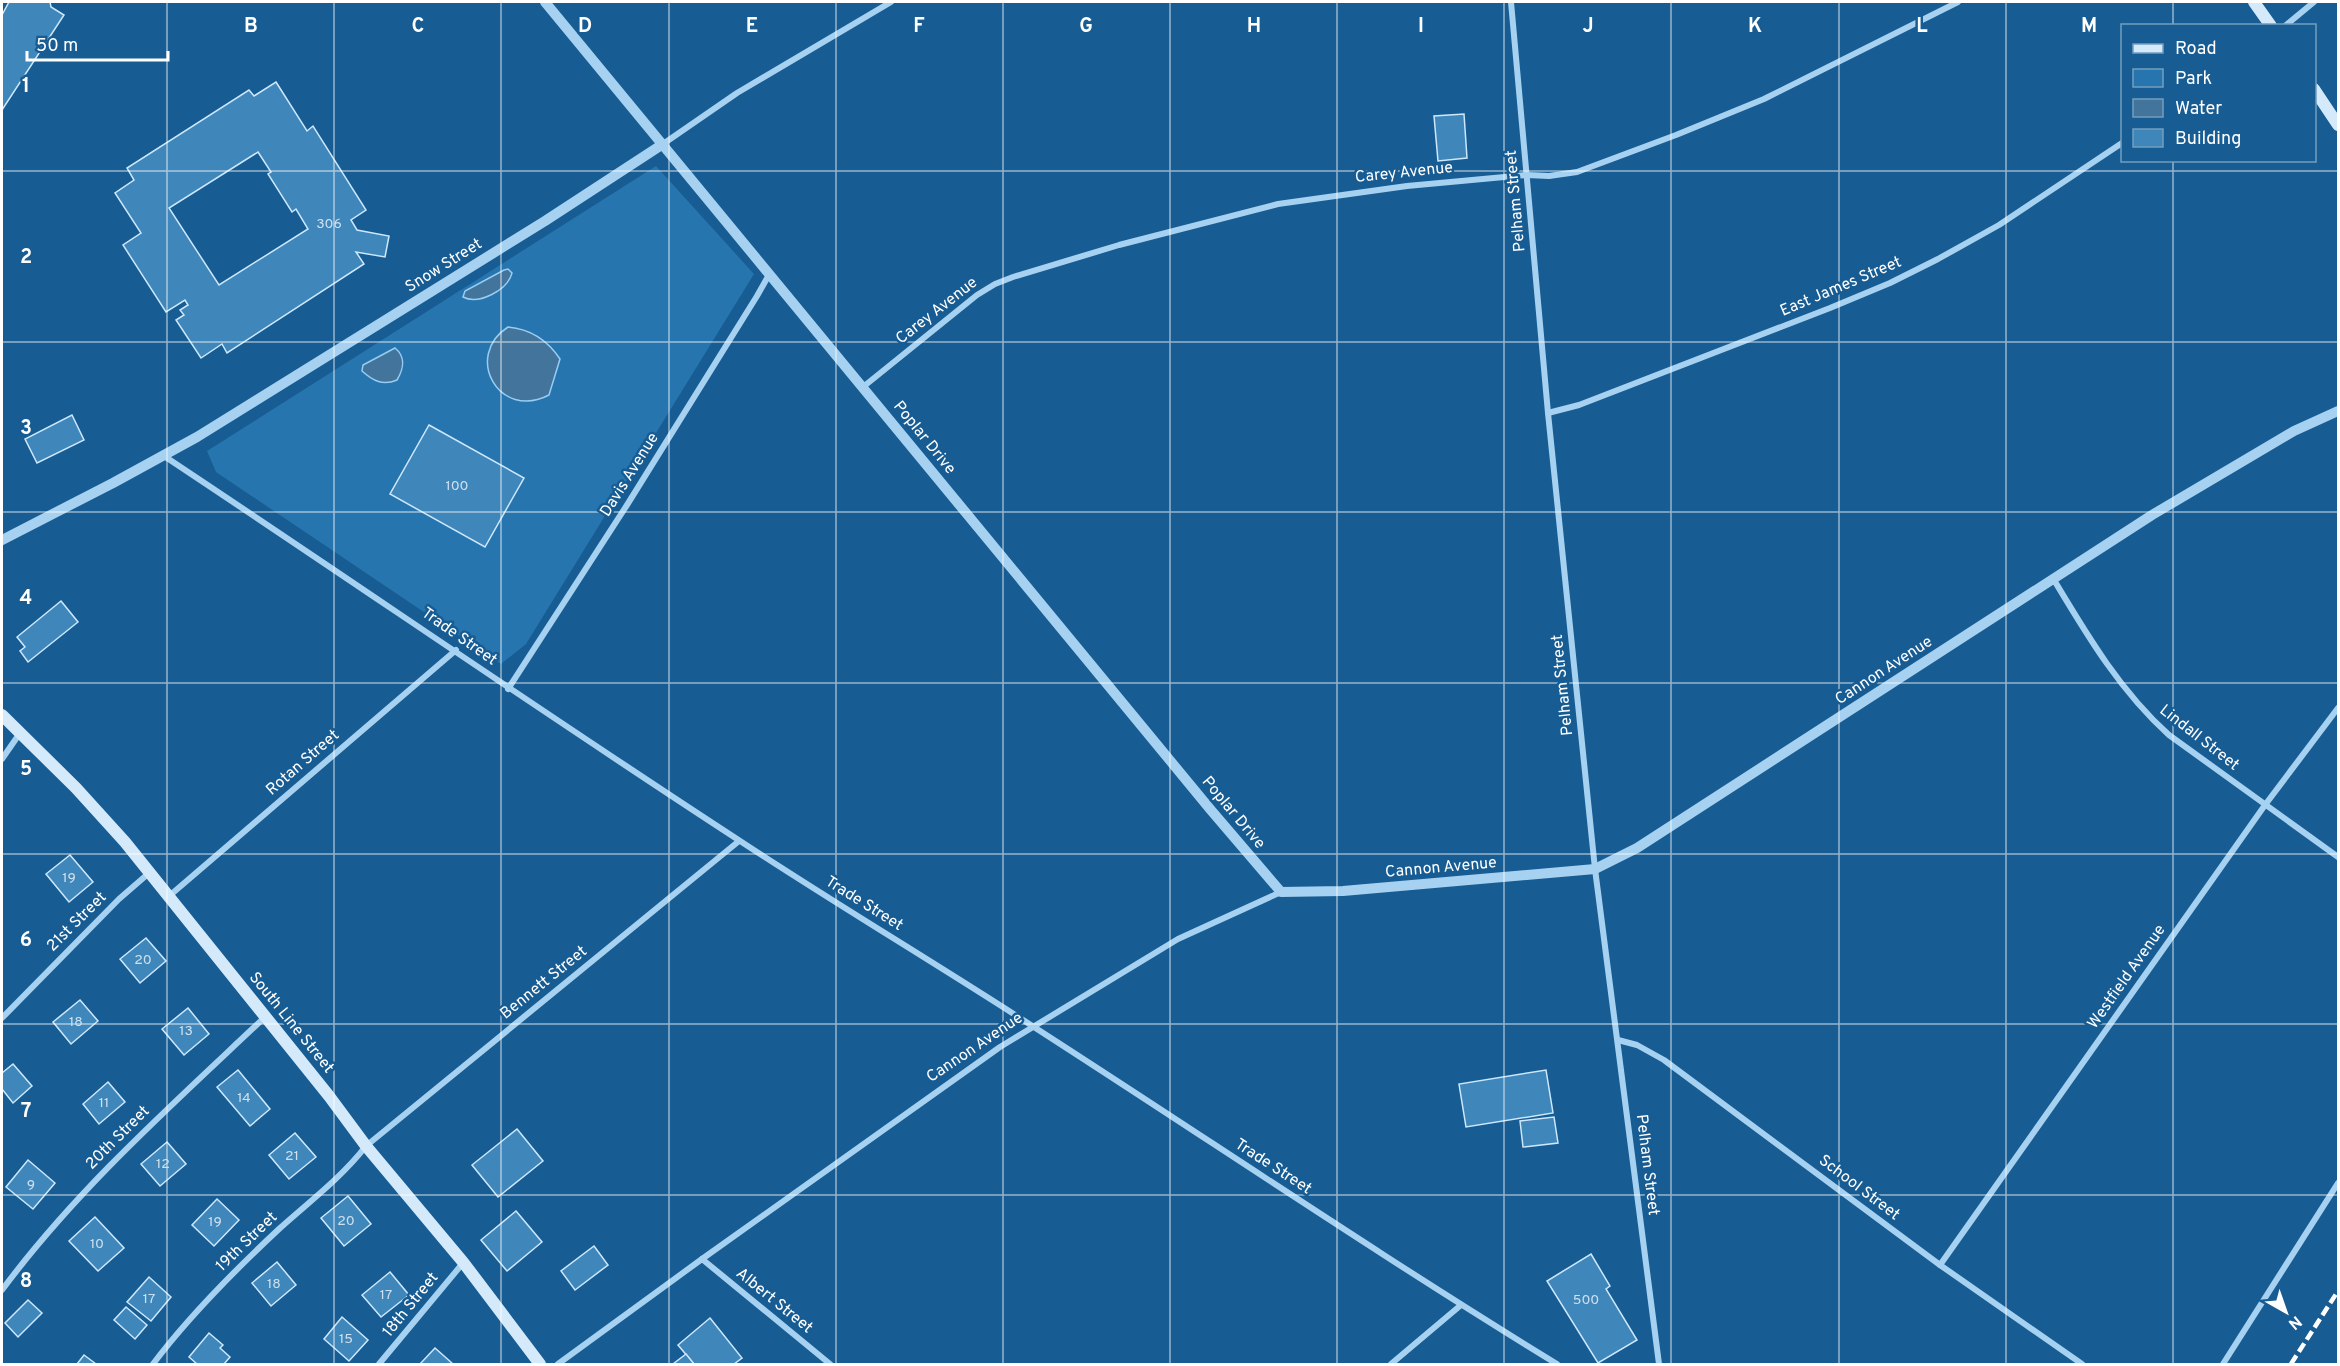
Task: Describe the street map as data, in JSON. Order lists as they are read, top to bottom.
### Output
{
  "streets": {
    "main road": ["South Line Street"],
    "street": [
      "Carey Avenue",
      "Pelham Street",
      "Snow Street",
      "East James Street",
      "Poplar Drive",
      "Davis Avenue",
      "Trade Street",
      "Cannon Avenue",
      "Lindall Street",
      "Rotan Street",
      "21st Street",
      "Westfield Avenue",
      "Bennett Street",
      "20th Street",
      "School Street",
      "19th Street",
      "Albert Street",
      "18th Street"
    ]
  },
  "crossings": [
    ["Carey Avenue", "Pelham Street"],
    ["Carey Avenue", "Poplar Drive"],
    ["Pelham Street", "East James Street"],
    ["Pelham Street", "Cannon Avenue"],
    ["Pelham Street", "School Street"],
    ["Snow Street", "Poplar Drive"],
    ["Snow Street", "Trade Street"],
    ["Poplar Drive", "Davis Avenue"],
    ["Poplar Drive", "Cannon Avenue"],
    ["Davis Avenue", "Trade Street"],
    ["Trade Street", "Cannon Avenue"],
    ["Trade Street", "Rotan Street"],
    ["Trade Street", "Bennett Street"],
    ["Cannon Avenue", "Lindall Street"],
    ["Cannon Avenue", "Albert Street"],
    ["Lindall Street", "Westfield Avenue"],
    ["Rotan Street", "South Line Street"],
    ["21st Street", "South Line Street"],
    ["Westfield Avenue", "School Street"],
    ["Bennett Street", "South Line Street"],
    ["Bennett Street", "19th Street"],
    ["South Line Street", "20th Street"],
    ["South Line Street", "19th Street"],
    ["South Line Street", "18th Street"]
  ],
  "house_numbers": [
    "306",
    "100",
    "19",
    "20",
    "18",
    "13",
    "14",
    "11",
    "21",
    "12",
    "9",
    "20",
    "19",
    "10",
    "18",
    "17",
    "17",
    "500",
    "15"
  ],
  "legend": [
    "Road",
    "Park",
    "Water",
    "Building"
  ],
  "scale_bar": "50 m",
  "north": "bottom right",
  "grid": {
    "columns": [
      "B",
      "C",
      "D",
      "E",
      "F",
      "G",
      "H",
      "I",
      "J",
      "K",
      "L",
      "M"
    ],
    "rows": [
      "1",
      "2",
      "3",
      "4",
      "5",
      "6",
      "7",
      "8"
    ]
  }
}
